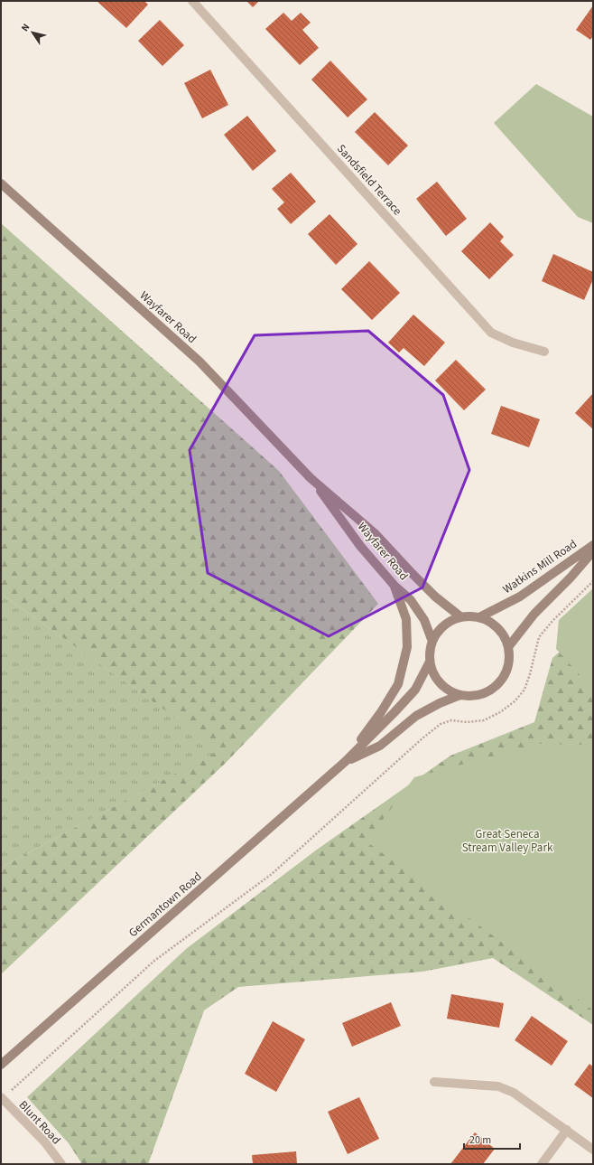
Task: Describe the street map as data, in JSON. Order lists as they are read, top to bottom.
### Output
{
  "streets": {
    "street": [
      "Sandsfield Terrace",
      "Wayfarer Road",
      "Watkins Mill Road",
      "Germantown Road",
      "Blunt Road"
    ]
  },
  "crossings": [
    ["Wayfarer Road", "Watkins Mill Road"],
    ["Wayfarer Road", "Germantown Road"],
    ["Watkins Mill Road", "Germantown Road"]
  ],
  "parks": ["Great Seneca Stream Valley Park"],
  "scale_bar": "20 m",
  "north": "top left"
}
